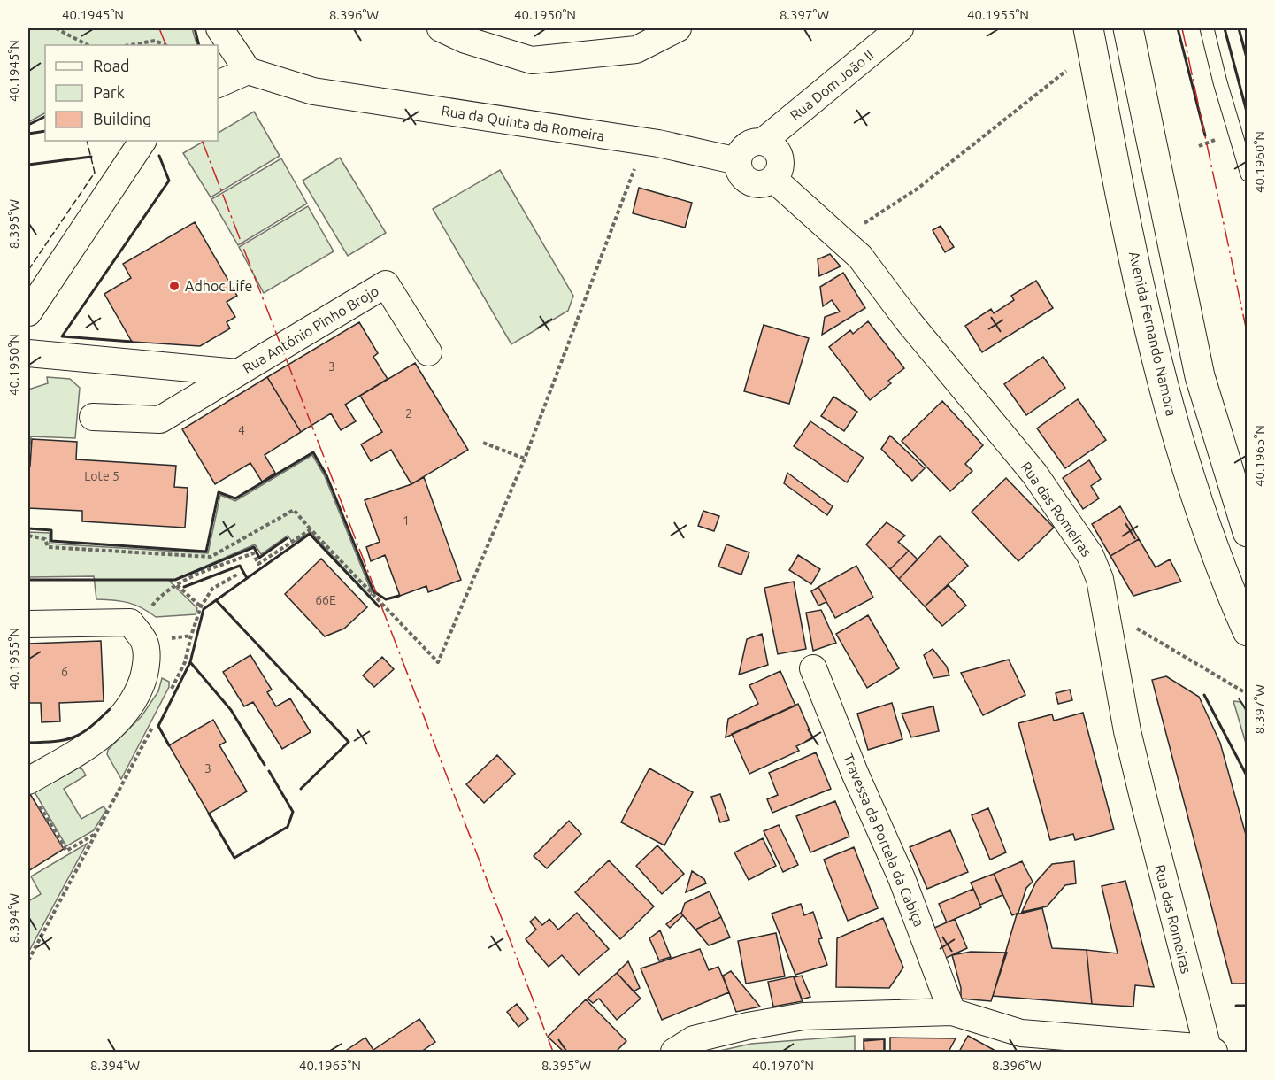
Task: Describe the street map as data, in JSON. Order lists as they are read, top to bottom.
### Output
{
  "streets": {
    "main road": ["Avenida Fernando Namora"],
    "street": [
      "Rua Dom João II",
      "Rua da Quinta da Romeira",
      "Rua António Pinho Brojo",
      "Rua das Romeiras",
      "Travessa da Portela da Cabiça"
    ]
  },
  "crossings": [
    ["Rua Dom João II", "Rua da Quinta da Romeira"],
    ["Rua Dom João II", "Rua das Romeiras"],
    ["Rua da Quinta da Romeira", "Rua das Romeiras"]
  ],
  "places": ["Adhoc Life"],
  "house_numbers": [
    "3",
    "2",
    "4",
    "Lote 5",
    "1",
    "66E",
    "6",
    "3"
  ],
  "legend": ["Road", "Park", "Building"],
  "coordinates": [
    "40.1945°N",
    "8.396°W",
    "40.1950°N",
    "8.397°W",
    "40.1955°N",
    "40.1960°N",
    "8.395°W",
    "40.1965°N",
    "8.394°W",
    "40.1970°N"
  ]
}
